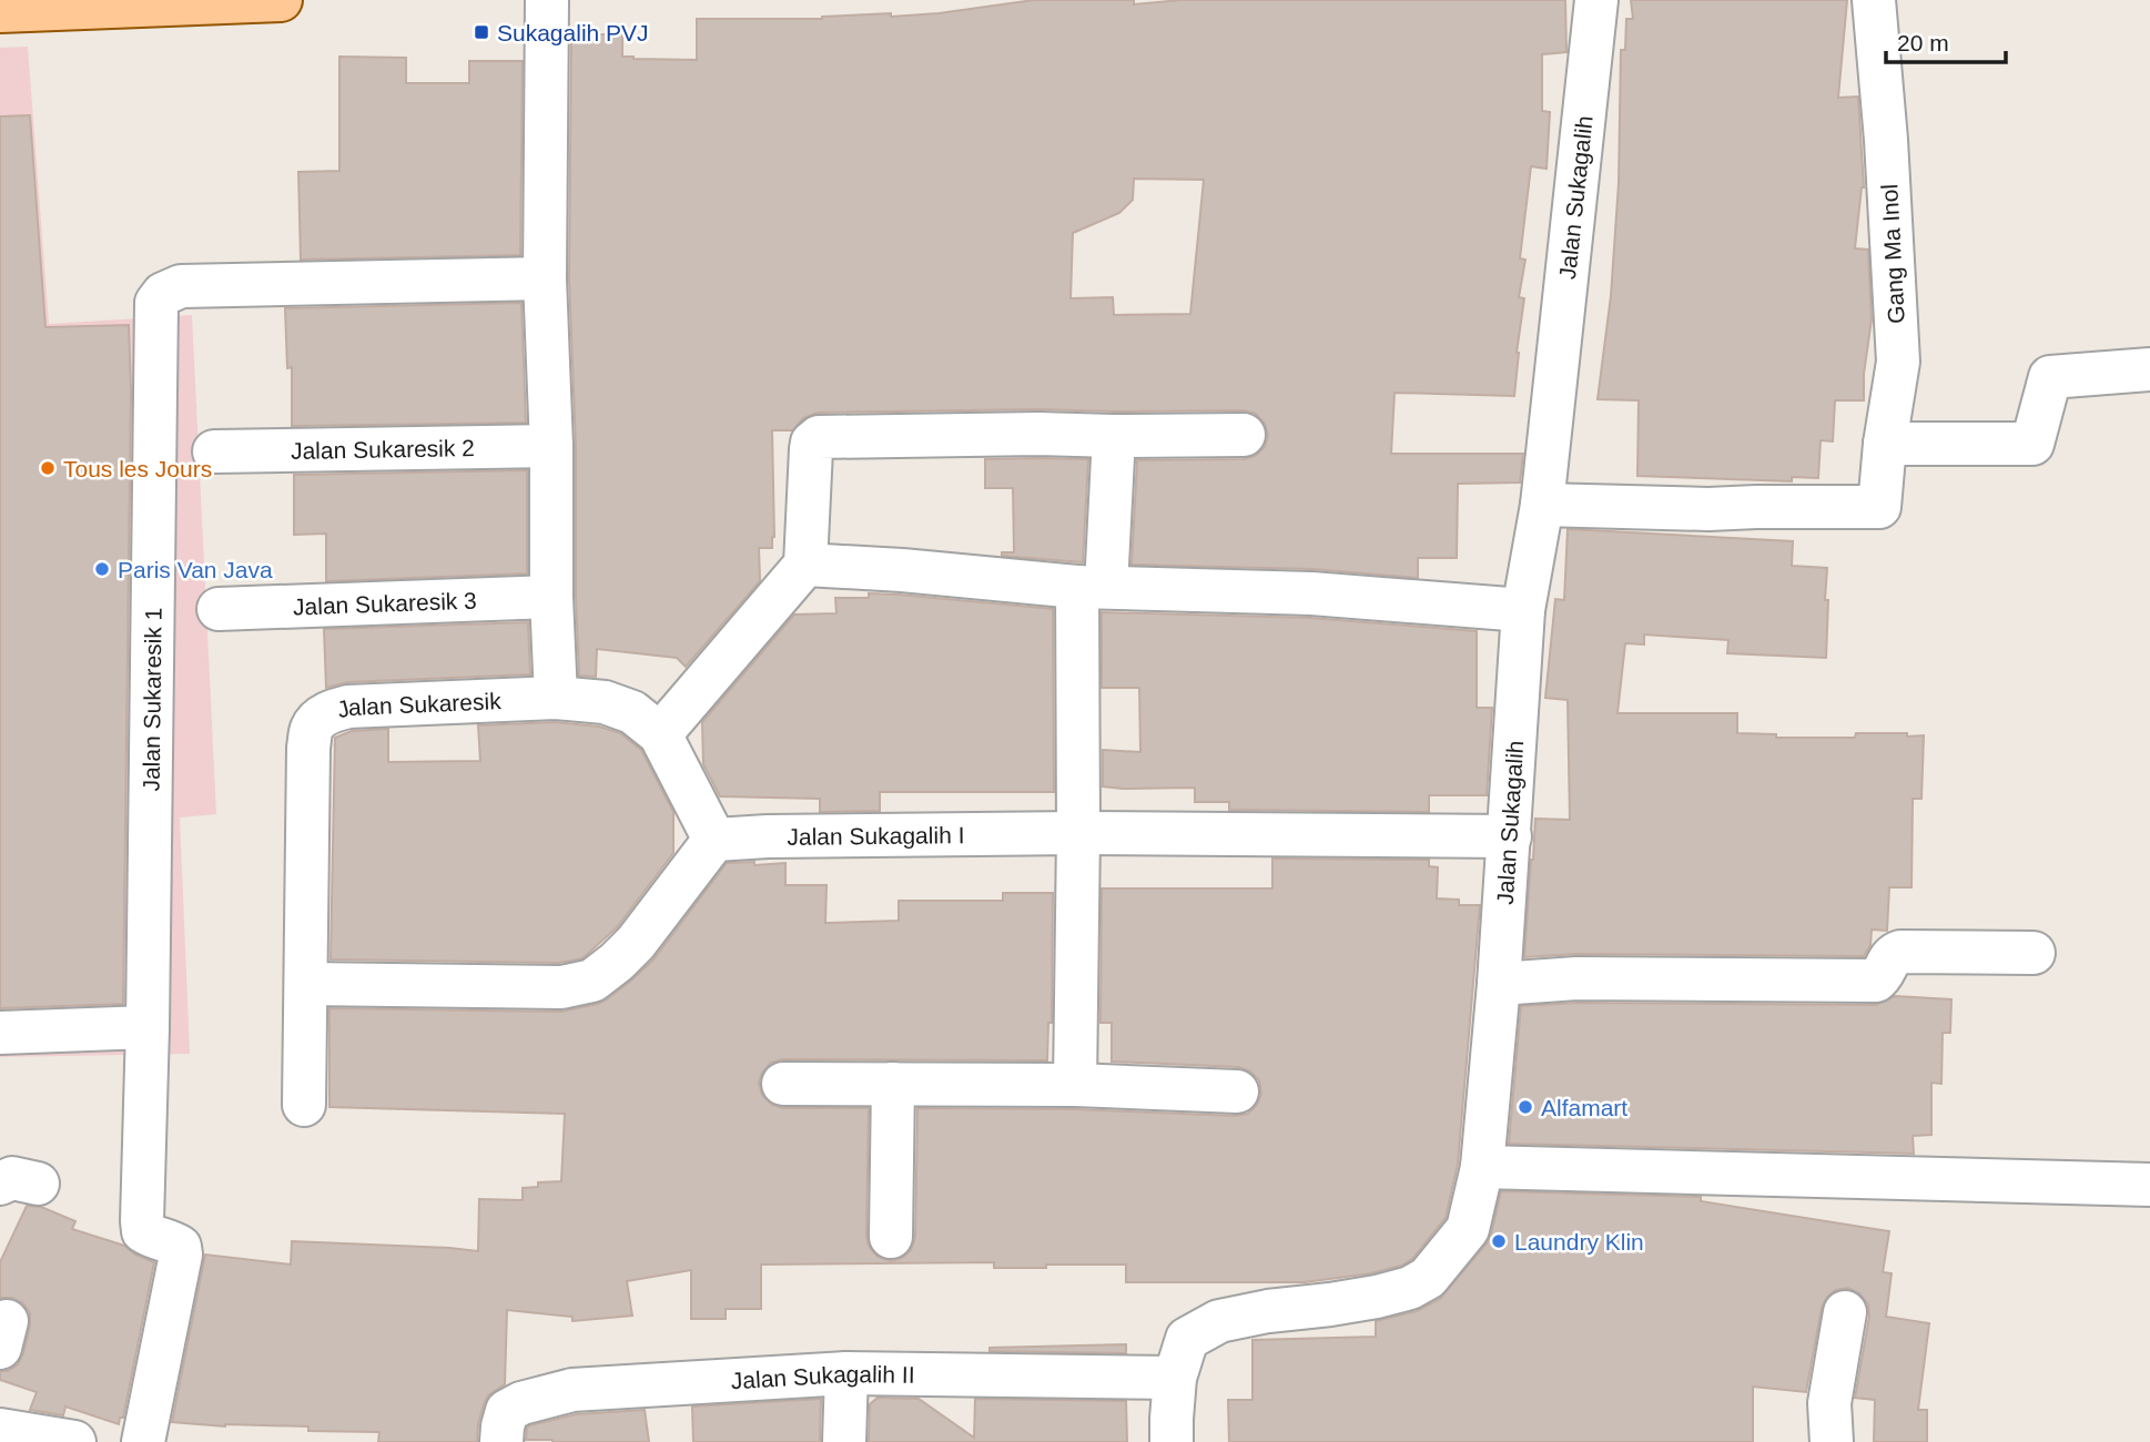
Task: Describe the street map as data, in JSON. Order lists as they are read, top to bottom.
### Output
{
  "streets": {
    "street": [
      "Jalan Sukagalih",
      "Gang Ma Inol",
      "Jalan Sukaresik 2",
      "Jalan Sukaresik 3",
      "Jalan Sukaresik 1",
      "Jalan Sukaresik",
      "Jalan Sukagalih I",
      "Jalan Sukagalih II"
    ]
  },
  "crossings": [
    ["Jalan Sukagalih", "Gang Ma Inol"],
    ["Jalan Sukagalih", "Jalan Sukagalih I"],
    ["Jalan Sukagalih", "Jalan Sukagalih II"],
    ["Jalan Sukaresik", "Jalan Sukagalih I"]
  ],
  "places": {
    "transit": ["Sukagalih PVJ"],
    "other": [
      "Tous les Jours",
      "Paris Van Java",
      "Alfamart",
      "Laundry Klin"
    ]
  },
  "scale_bar": "20 m"
}
